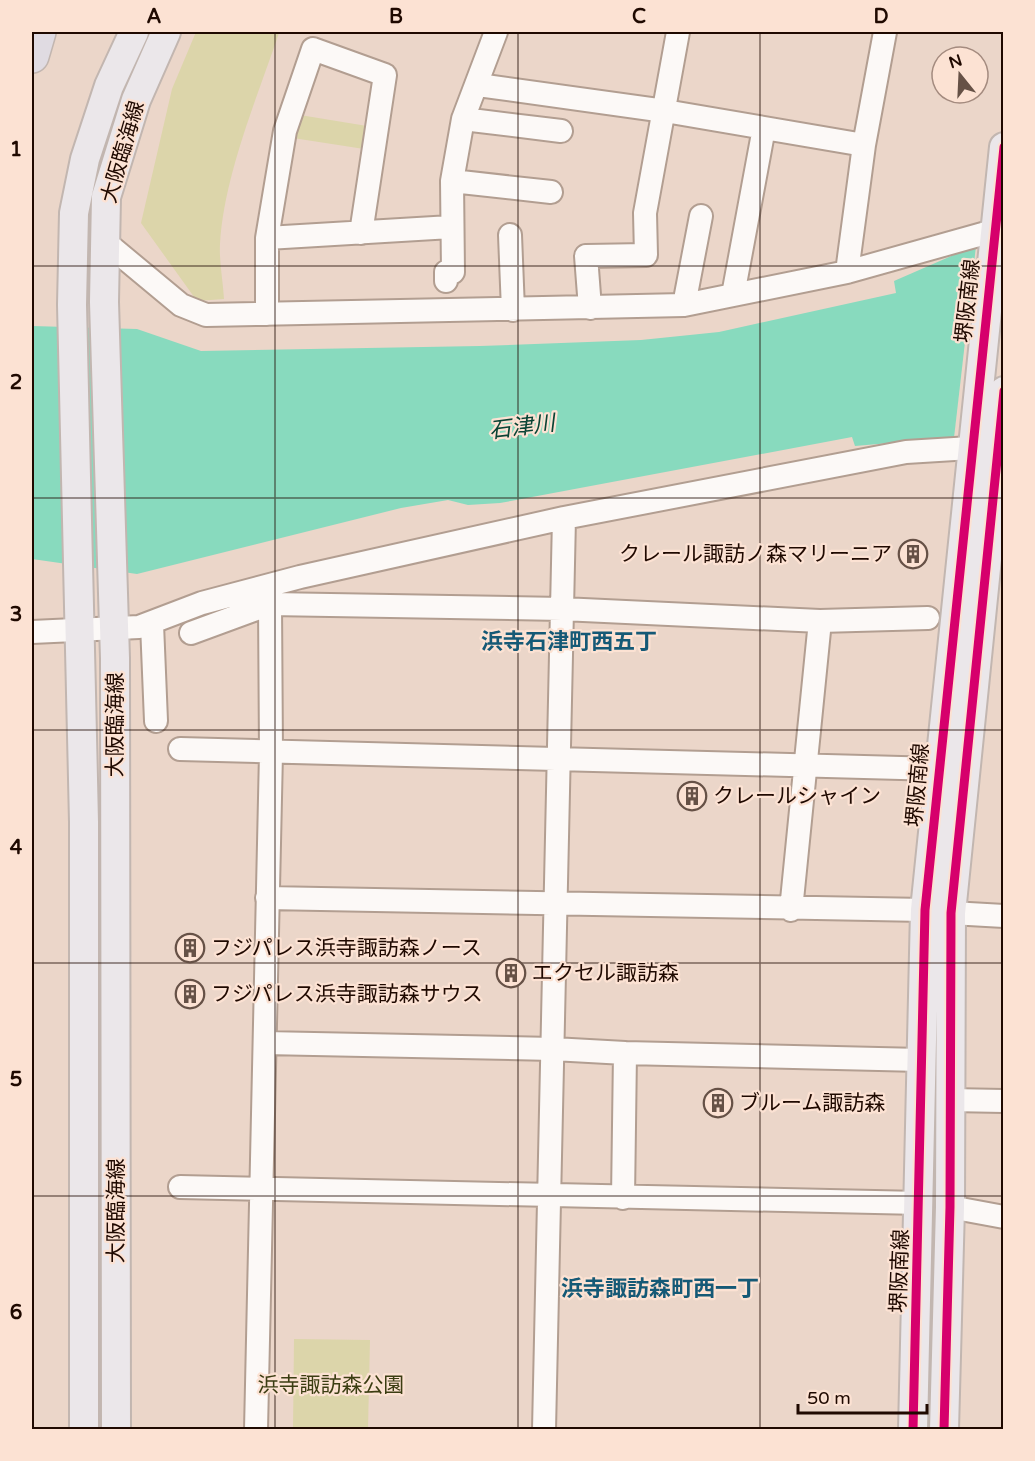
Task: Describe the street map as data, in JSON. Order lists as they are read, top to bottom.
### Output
{
  "streets": {
    "main road": ["大阪臨海線", "堺阪南線"]
  },
  "districts": ["浜寺石津町西五丁", "浜寺諏訪森町西一丁"],
  "water": ["石津川"],
  "parks": ["浜寺諏訪森公園"],
  "places": {
    "building": [
      "クレール諏訪ノ森マリーニア",
      "クレールシャイン",
      "フジパレス浜寺諏訪森ノース",
      "エクセル諏訪森",
      "フジパレス浜寺諏訪森サウス",
      "ブルーム諏訪森"
    ]
  },
  "scale_bar": "50 m",
  "north": "top",
  "grid": {
    "columns": [
      "A",
      "B",
      "C",
      "D"
    ],
    "rows": [
      "1",
      "2",
      "3",
      "4",
      "5",
      "6"
    ]
  }
}
